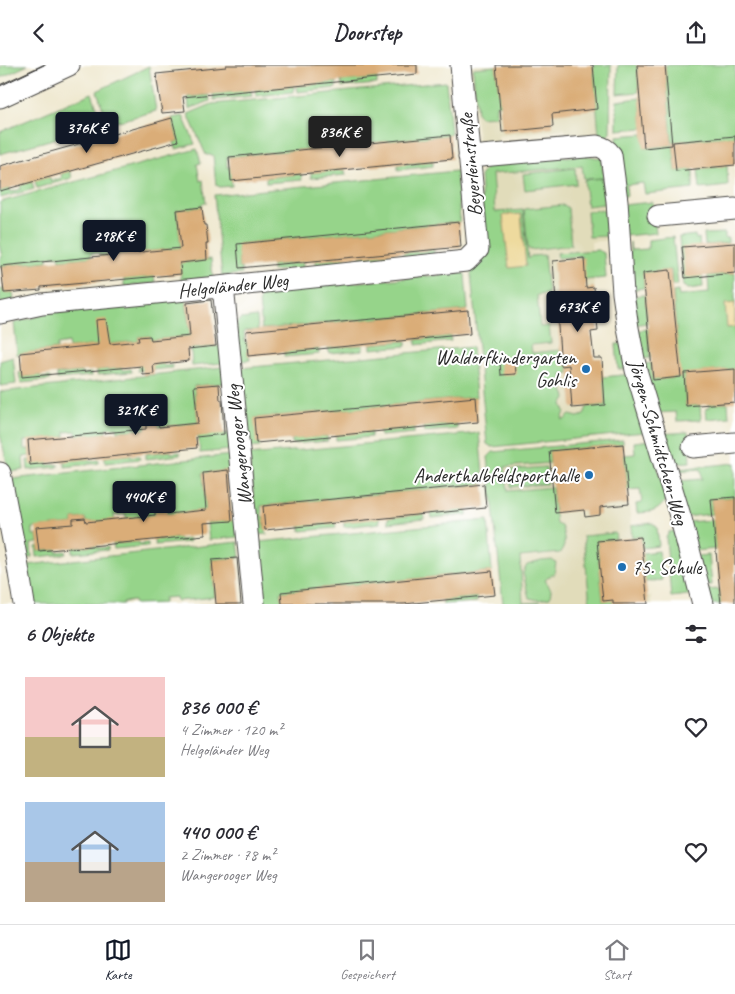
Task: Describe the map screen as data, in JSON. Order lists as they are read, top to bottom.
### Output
{
  "streets": {
    "street": [
      "Beyerleinstraße",
      "Helgoländer Weg",
      "Jörgen-Schmidtchen-Weg",
      "Wangerooger Weg"
    ]
  },
  "crossings": [
    ["Beyerleinstraße", "Helgoländer Weg"],
    ["Beyerleinstraße", "Jörgen-Schmidtchen-Weg"],
    ["Helgoländer Weg", "Wangerooger Weg"]
  ],
  "places": ["Waldorfkindergarten Gohlis", "Anderthalbfeldsporthalle", "75. Schule"],
  "page": {
    "header": "Doorstep",
    "price": [
      "376K €",
      "836K €",
      "298K €",
      "673K €",
      "321K €",
      "440K €"
    ],
    "heading": "6 Objekte",
    "list": [
      {
        "name": "836 000 €",
        "note": "4 Zimmer · 120 m² · Helgoländer Weg"
      },
      {
        "name": "440 000 €",
        "note": "2 Zimmer · 78 m² · Wangerooger Weg"
      }
    ],
    "tabs": ["Karte", "Gespeichert", "Start"]
  }
}
